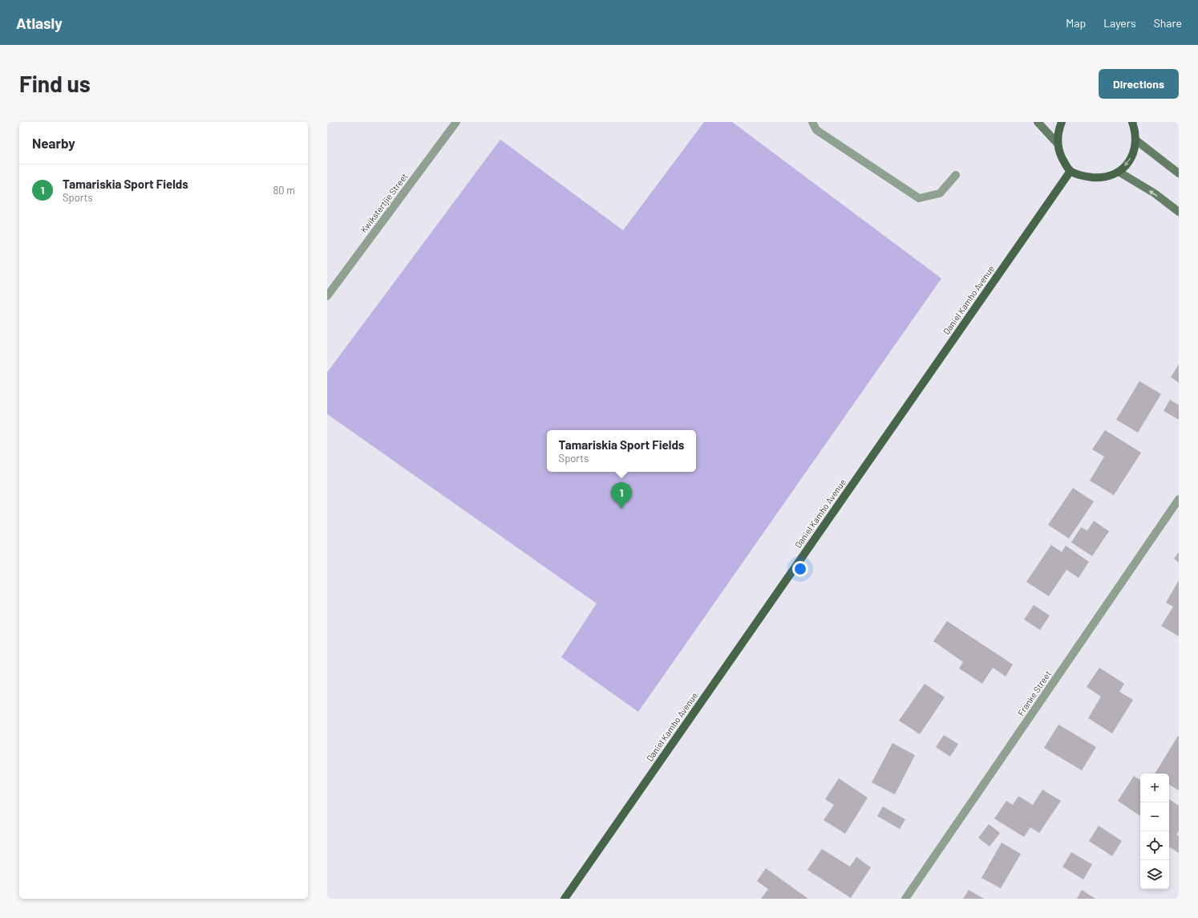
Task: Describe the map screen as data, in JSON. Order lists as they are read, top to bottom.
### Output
{
  "streets": {
    "main road": ["Daniel Kamho Avenue"],
    "street": ["Kwikstertjie Street", "Franke Street"]
  },
  "page": {
    "header": "Atlasly",
    "nav": ["Map", "Layers", "Share"],
    "buttons": "Directions",
    "title": "Find us",
    "heading": "Nearby",
    "list": [
      {
        "mark": "1",
        "name": "Tamariskia Sport Fields",
        "note": "Sports",
        "value": "80 m"
      }
    ],
    "popup": ["Tamariskia Sport Fields", "Sports"],
    "pins": "1",
    "map_buttons": ["+", "−"]
  }
}
